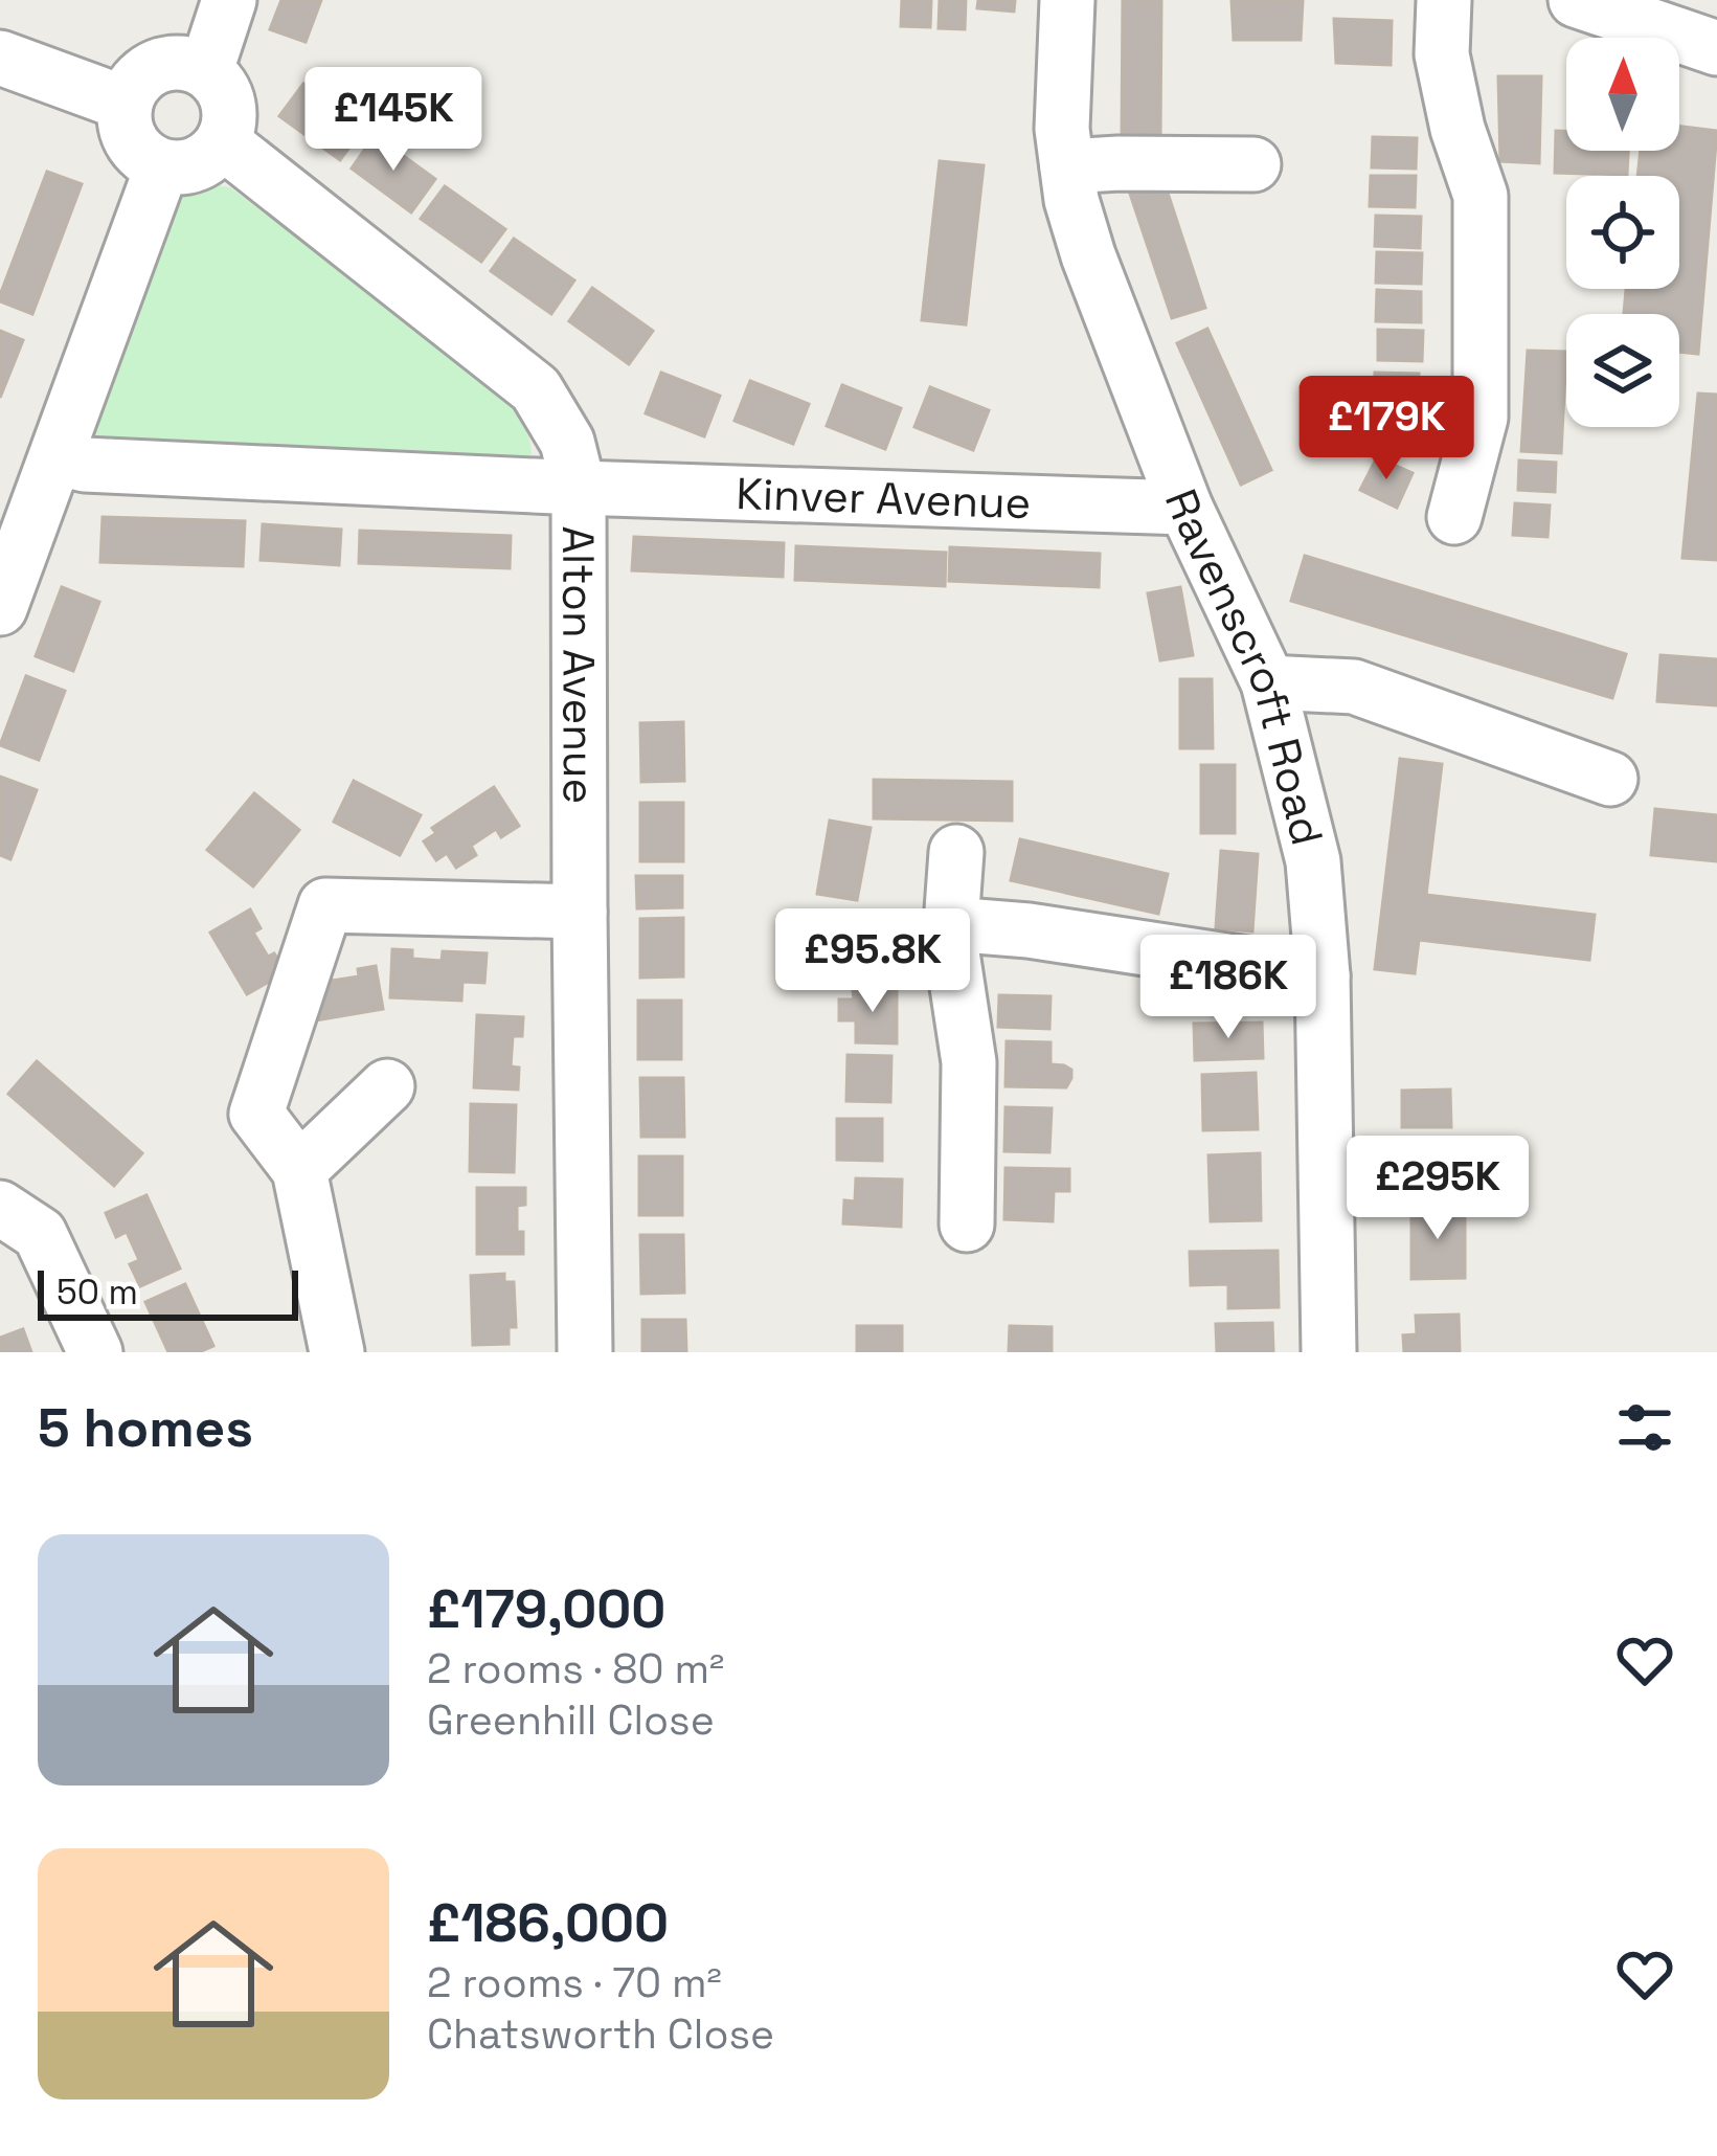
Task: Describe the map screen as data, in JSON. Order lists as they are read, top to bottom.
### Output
{
  "streets": {
    "street": ["Kinver Avenue", "Alton Avenue", "Ravenscroft Road"]
  },
  "crossings": [
    ["Kinver Avenue", "Alton Avenue"],
    ["Kinver Avenue", "Ravenscroft Road"]
  ],
  "scale_bar": "50 m",
  "north": "top",
  "page": {
    "price": [
      "£145K",
      "£179K",
      "£95.8K",
      "£186K",
      "£295K"
    ],
    "scale": "50 m",
    "heading": "5 homes",
    "list": [
      {
        "name": "£179,000",
        "note": "2 rooms · 80 m² · Greenhill Close"
      },
      {
        "name": "£186,000",
        "note": "2 rooms · 70 m² · Chatsworth Close"
      }
    ]
  }
}
